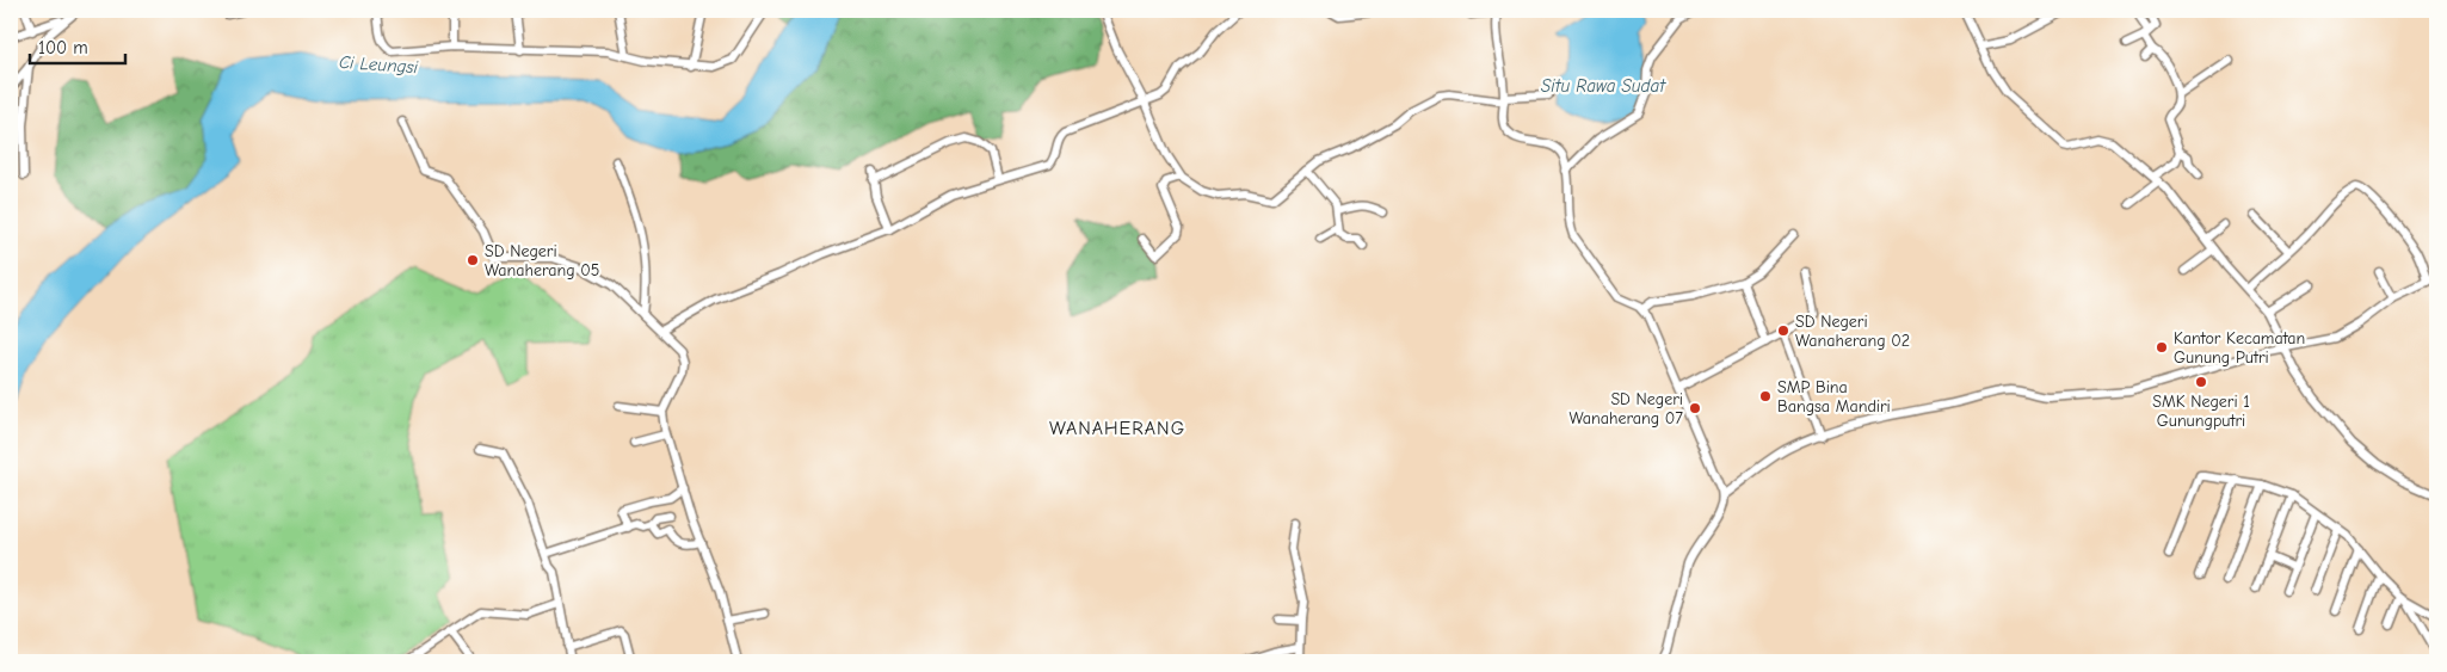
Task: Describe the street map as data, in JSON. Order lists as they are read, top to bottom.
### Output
{
  "districts": ["WANAHERANG"],
  "water": ["Ci Leungsi", "Situ Rawa Sudat"],
  "places": [
    "SD Negeri Wanaherang 05",
    "SD Negeri Wanaherang 02",
    "Kantor Kecamatan Gunung Putri",
    "SMK Negeri 1 Gunungputri",
    "SMP Bina Bangsa Mandiri",
    "SD Negeri Wanaherang 07"
  ],
  "scale_bar": "100 m"
}
